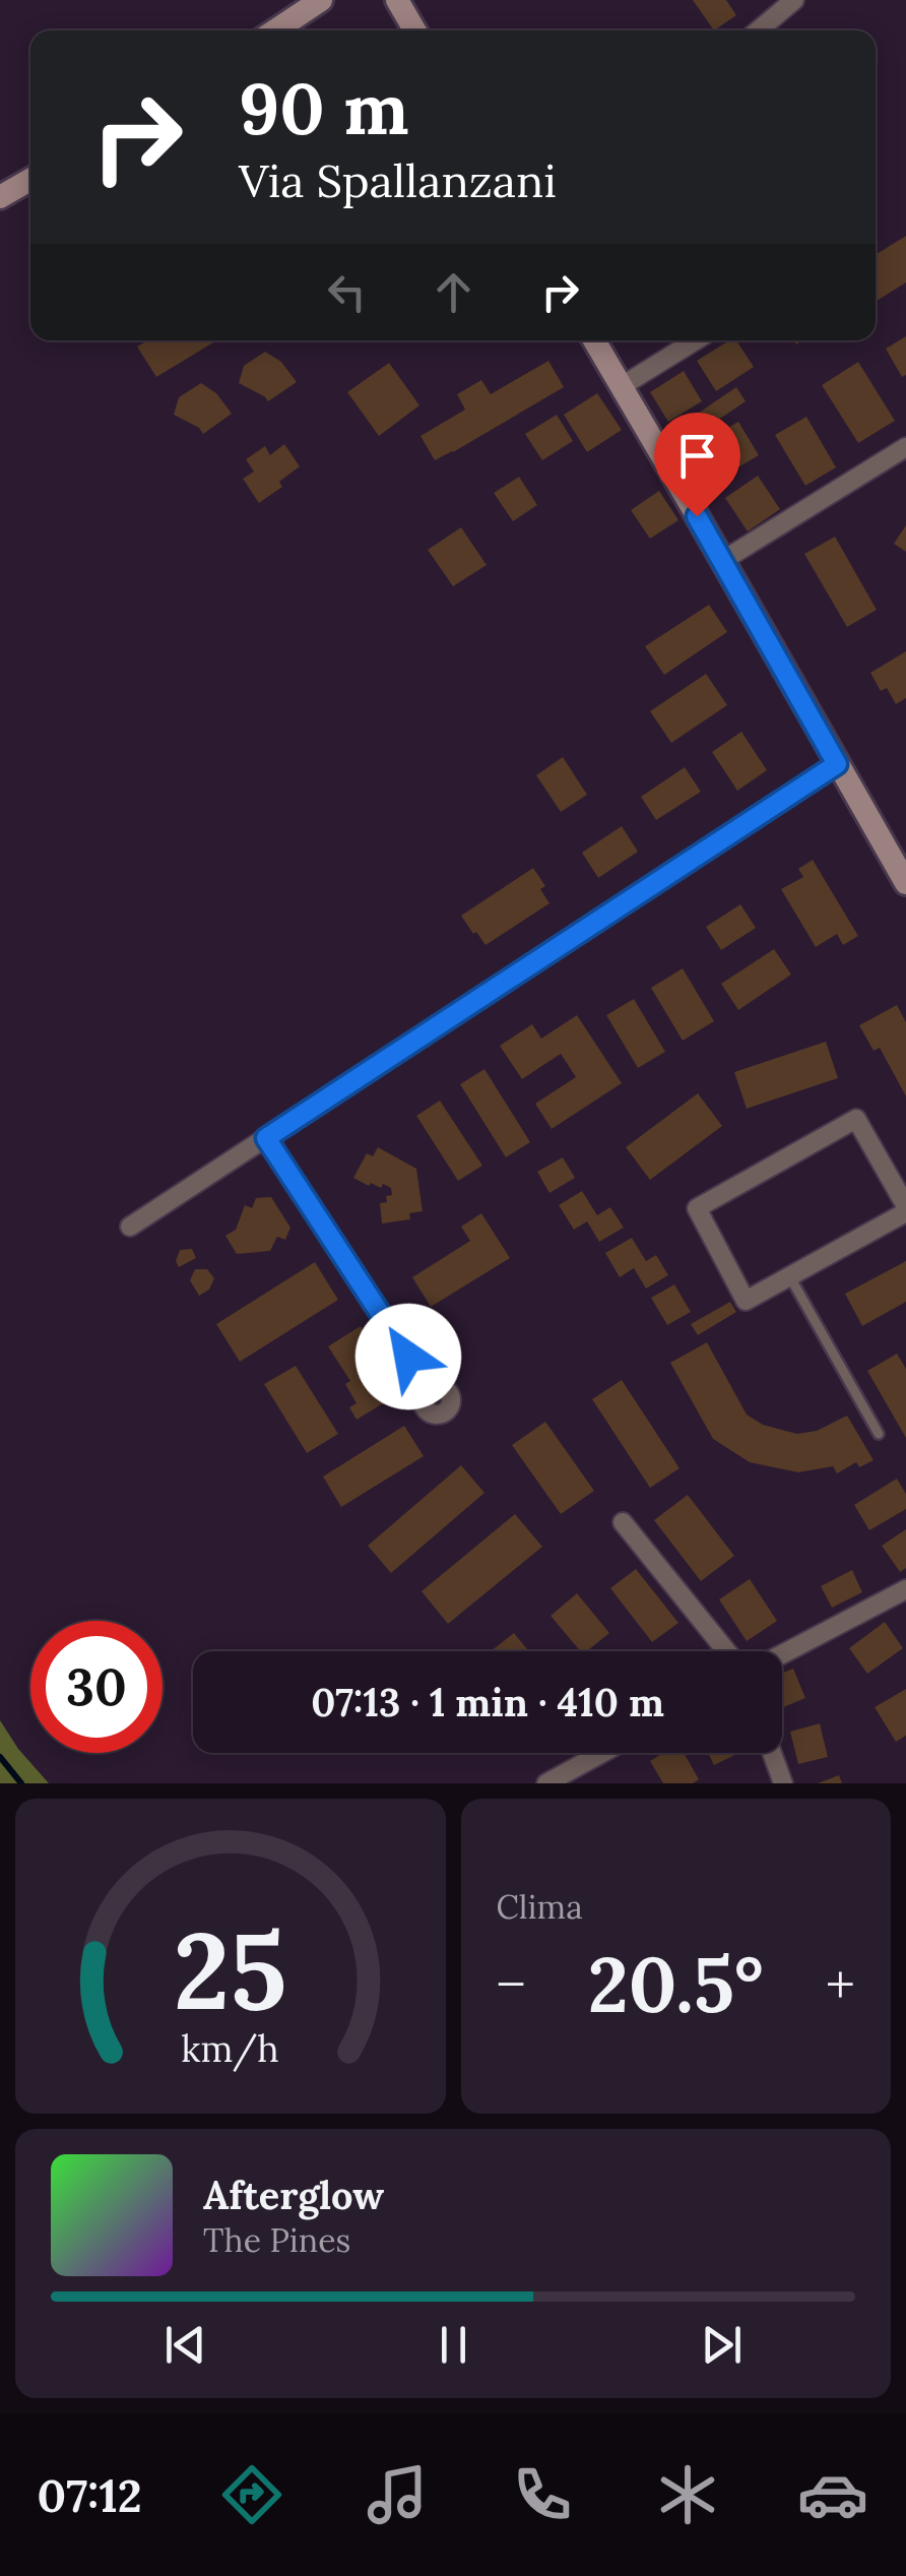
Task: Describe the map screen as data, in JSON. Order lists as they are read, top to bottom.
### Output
{
  "page": {
    "turn": ["90 m", "Via Spallanzani"],
    "limit": "30",
    "trip": "07:13 · 1 min · 410 m",
    "tile": "Clima",
    "heat": ["−", "20.5°", "+"],
    "song": ["Afterglow", "The Pines"],
    "tabs": "07:12",
    "gauge": ["25", "km/h"]
  }
}
